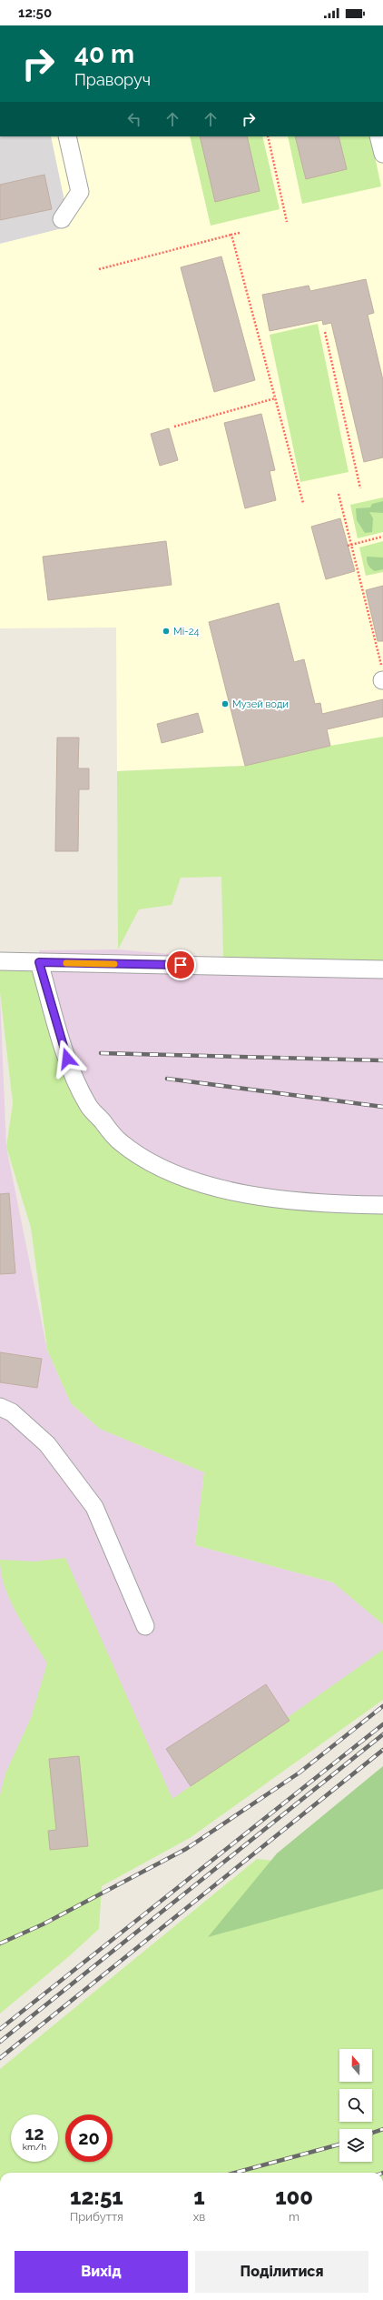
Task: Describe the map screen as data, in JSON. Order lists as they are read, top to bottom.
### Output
{
  "places": ["Мі-24", "Музей води"],
  "north": "top",
  "page": {
    "status": "12:50",
    "turn": ["40 m", "Праворуч"],
    "speed": "12 km/h",
    "limit": "20",
    "eta": [
      "12:51",
      "Прибуття",
      "1",
      "хв",
      "100",
      "m"
    ],
    "buttons": ["Вихід", "Поділитися"]
  }
}
